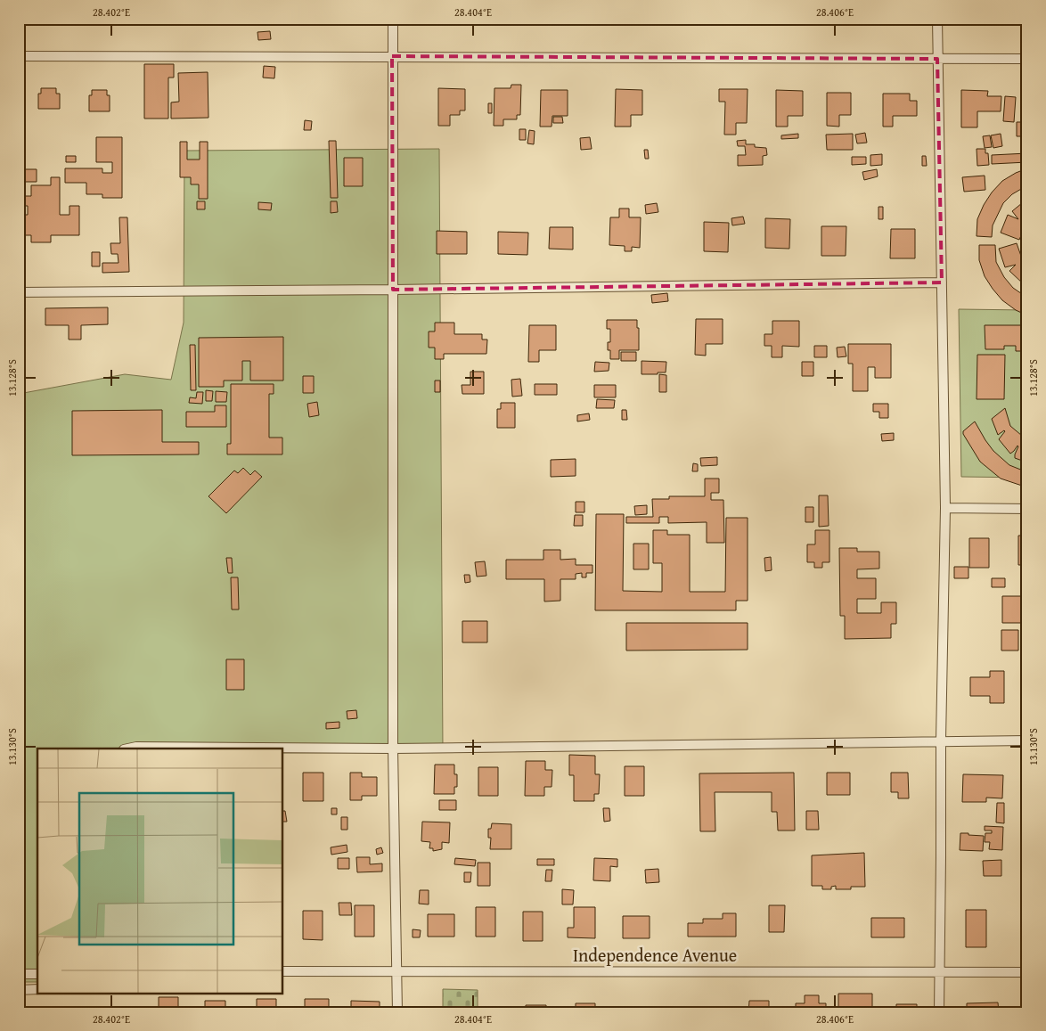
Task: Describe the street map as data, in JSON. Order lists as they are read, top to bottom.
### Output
{
  "streets": {
    "street": ["Independence Avenue"]
  },
  "coordinates": [
    "28.402°E",
    "28.404°E",
    "28.406°E",
    "13.128°S",
    "13.130°S"
  ]
}
